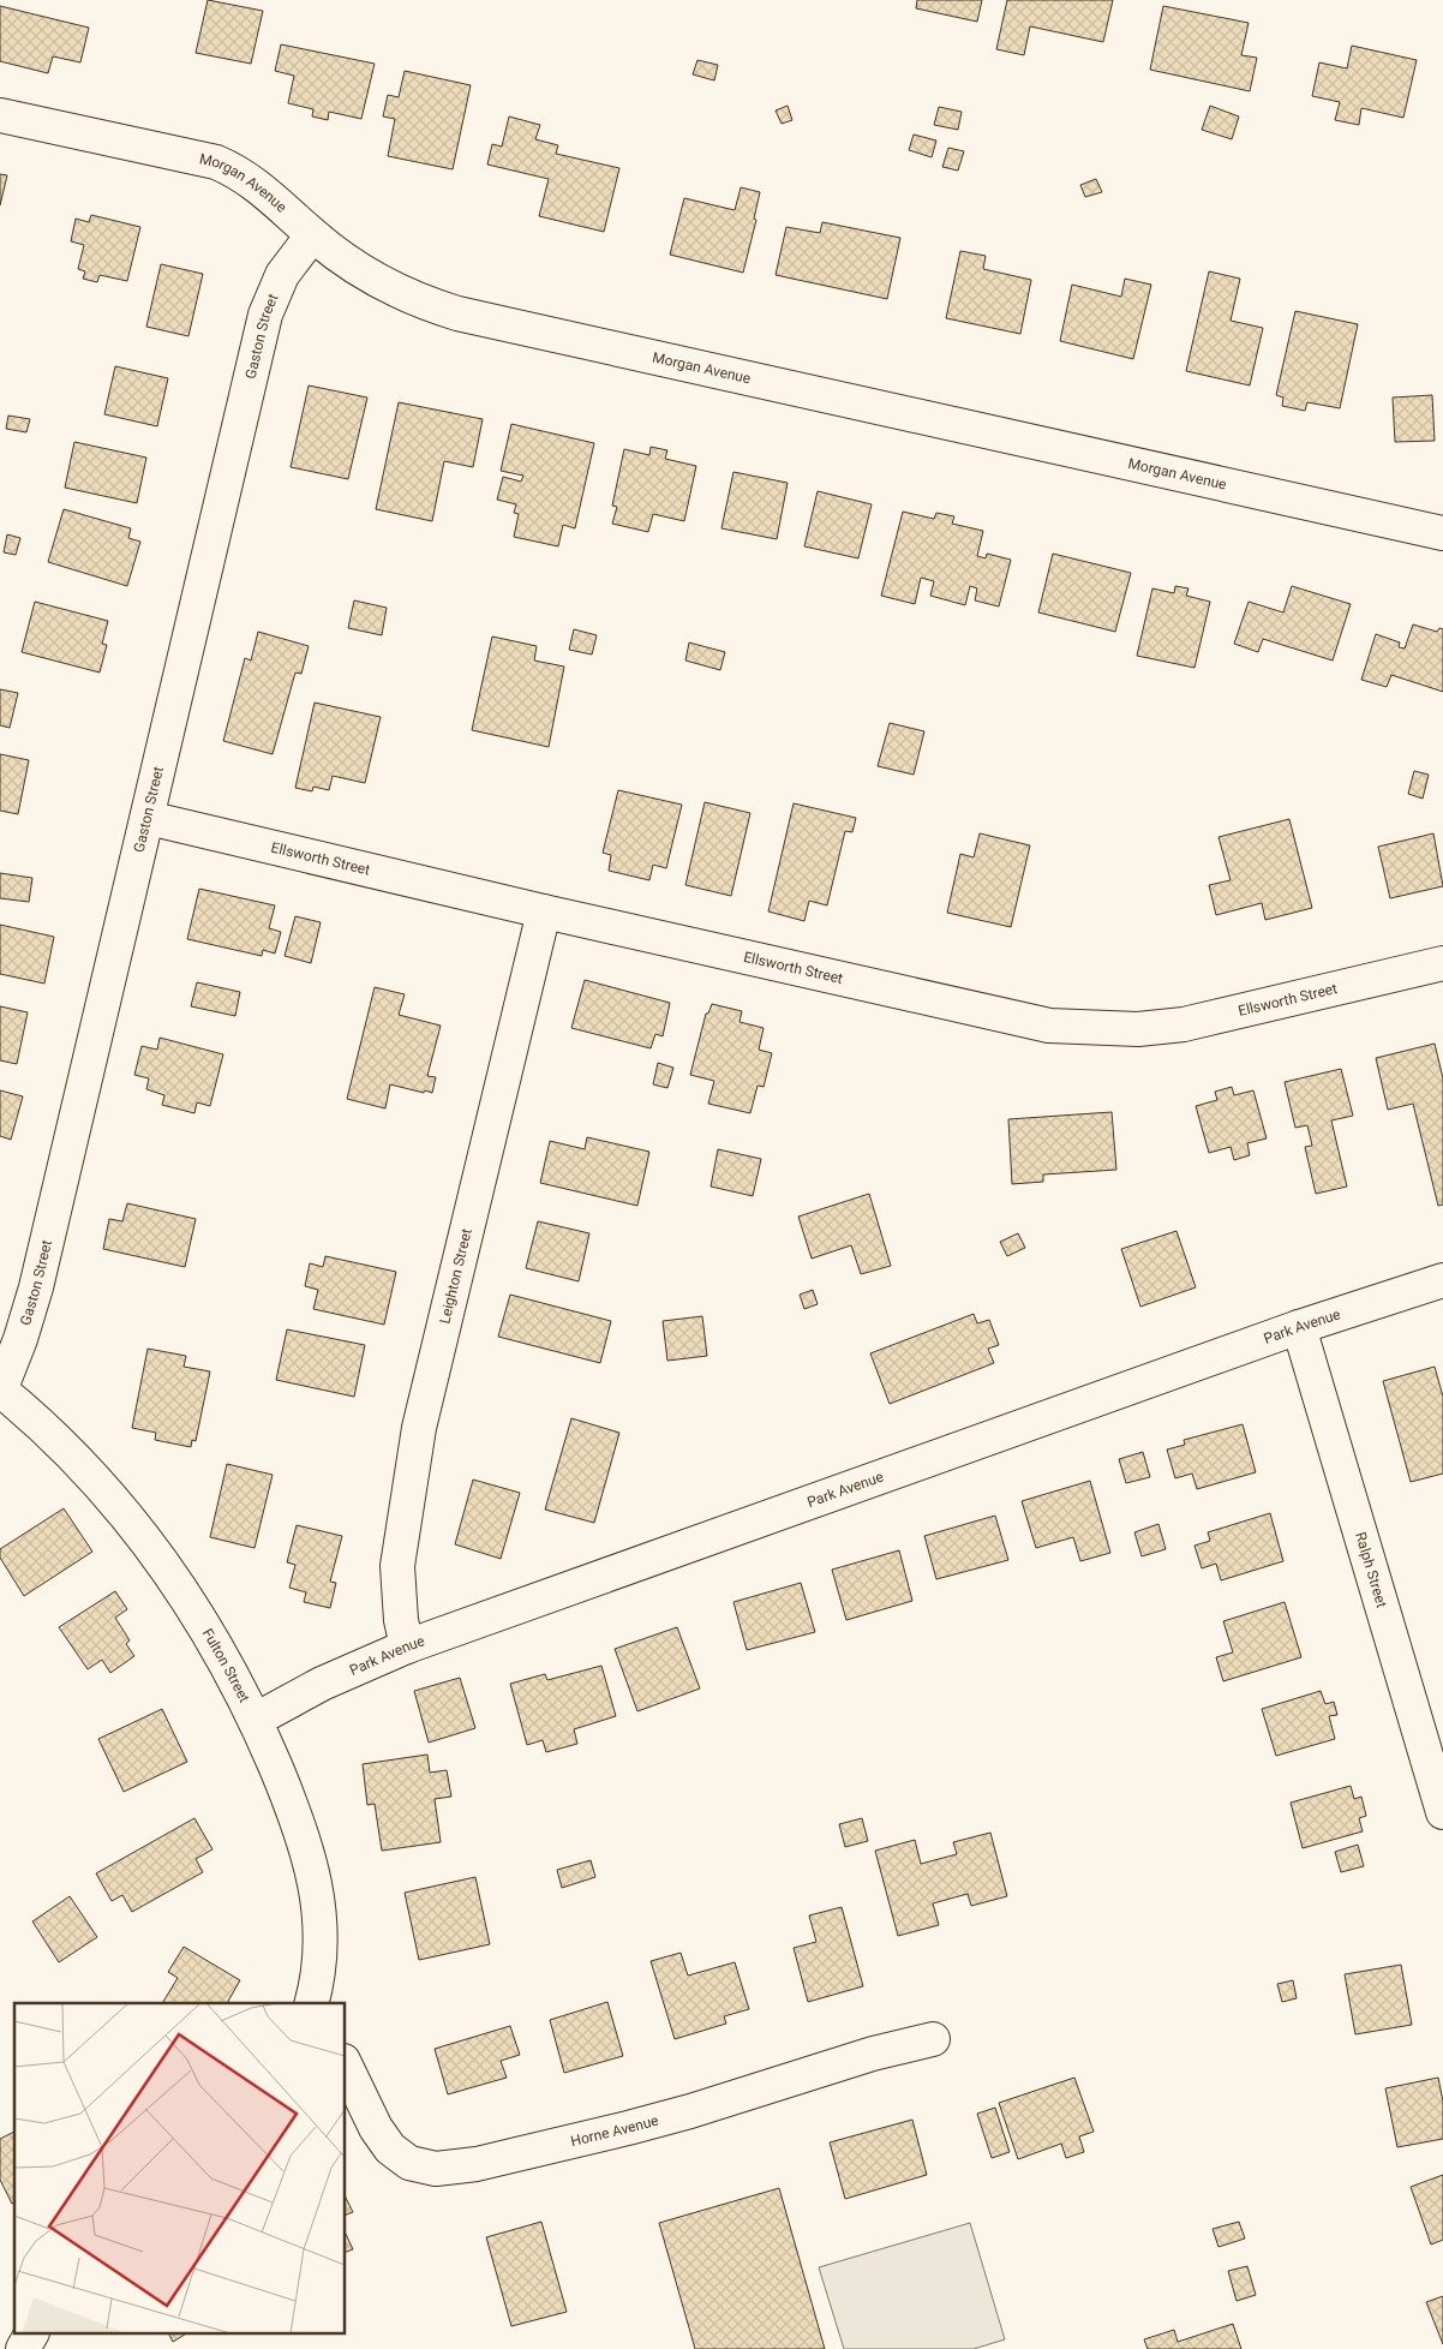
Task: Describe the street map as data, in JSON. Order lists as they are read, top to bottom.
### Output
{
  "streets": {
    "street": [
      "Morgan Avenue",
      "Gaston Street",
      "Ellsworth Street",
      "Leighton Street",
      "Park Avenue",
      "Ralph Street",
      "Fulton Street",
      "Horne Avenue"
    ]
  },
  "crossings": [
    ["Morgan Avenue", "Gaston Street"],
    ["Gaston Street", "Ellsworth Street"],
    ["Gaston Street", "Fulton Street"],
    ["Ellsworth Street", "Leighton Street"],
    ["Leighton Street", "Park Avenue"],
    ["Park Avenue", "Ralph Street"],
    ["Park Avenue", "Fulton Street"]
  ]
}
